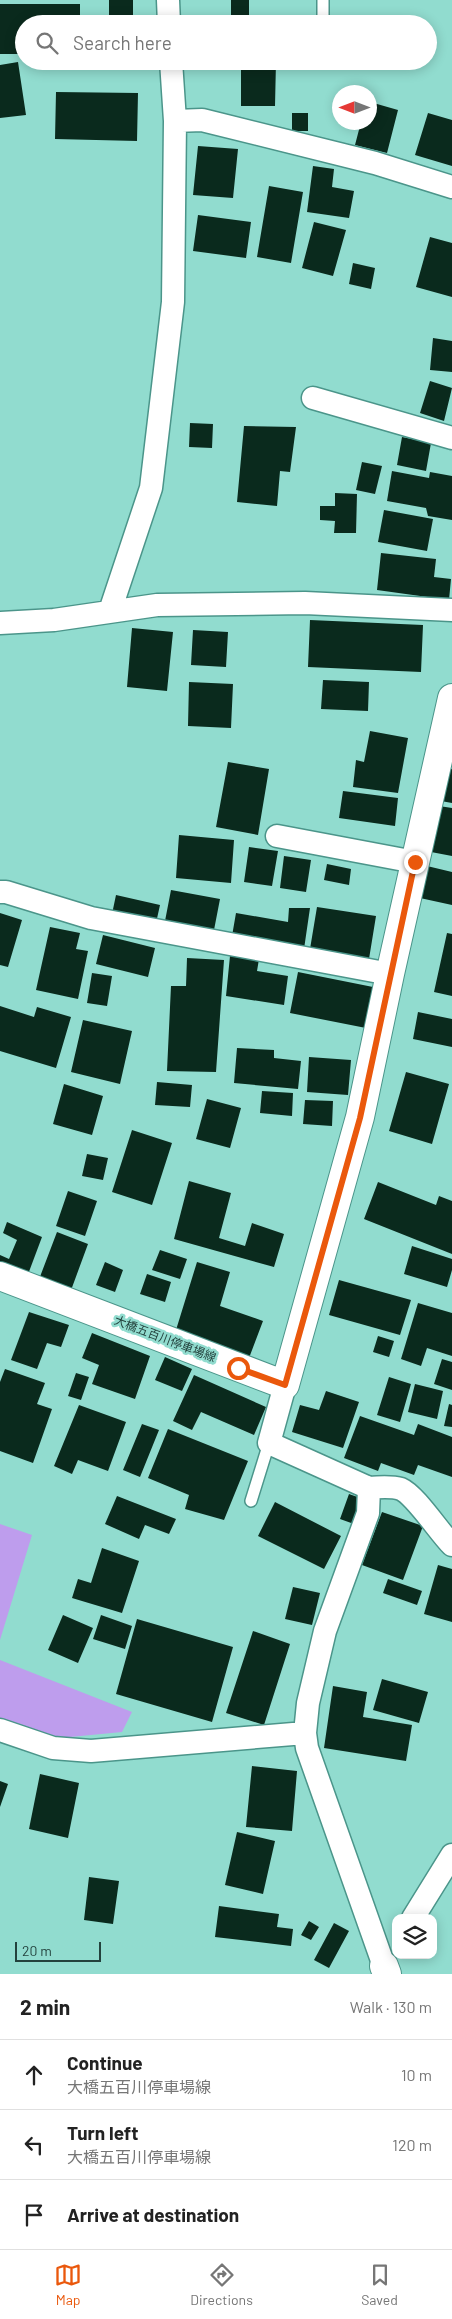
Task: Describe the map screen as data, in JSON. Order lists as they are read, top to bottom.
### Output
{
  "streets": {
    "main road": ["大橋五百川停車場線"]
  },
  "scale_bar": "20 m",
  "north": "left",
  "page": {
    "search": "Search here",
    "scale": "20 m",
    "heading": ["2 min", "Walk · 130 m"],
    "list": [
      ["Continue", "大橋五百川停車場線", "10 m"],
      ["Turn left", "大橋五百川停車場線", "120 m"],
      "Arrive at destination"
    ],
    "nav": ["Map", "Directions", "Saved"]
  }
}
